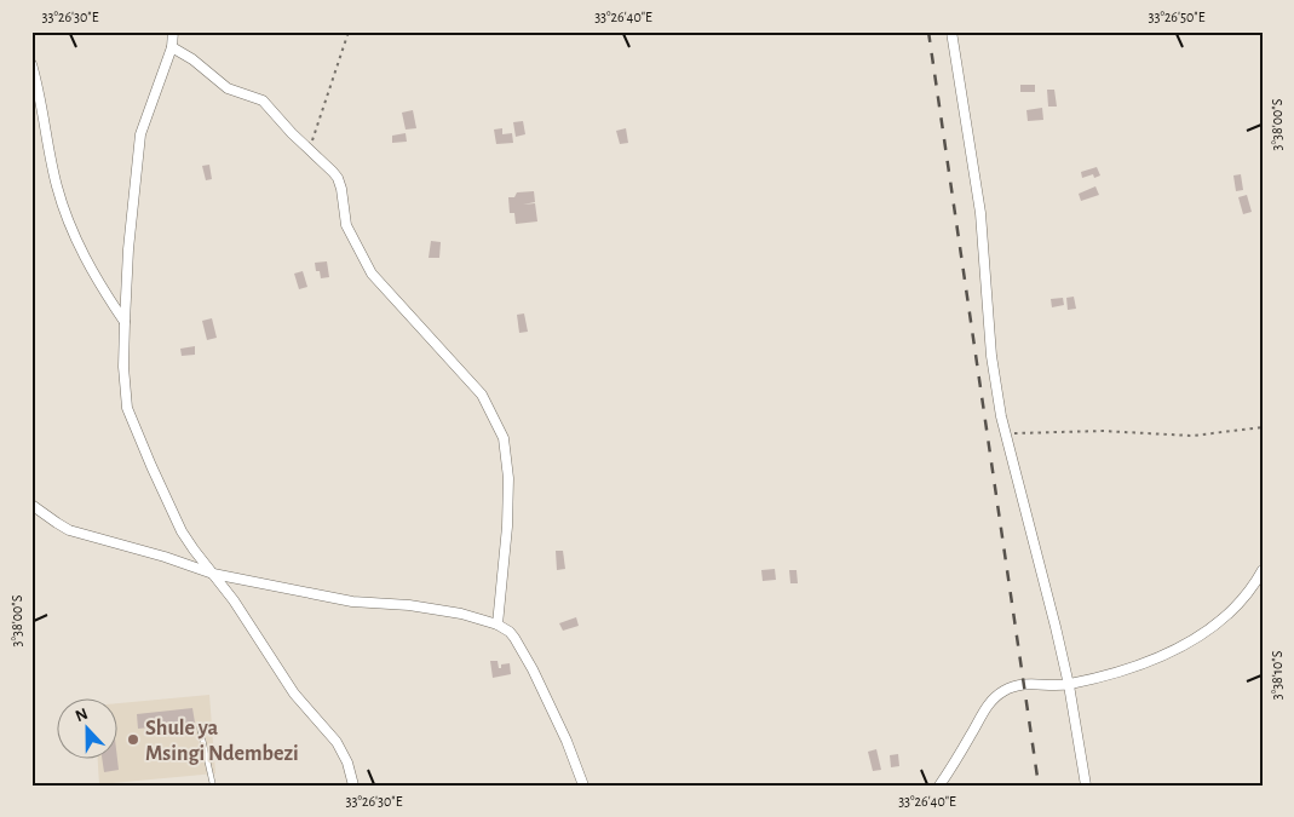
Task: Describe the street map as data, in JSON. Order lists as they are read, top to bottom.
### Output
{
  "places": ["Shule ya Msingi Ndembezi"],
  "north": "top",
  "coordinates": [
    "33°26'30\"E",
    "33°26'40\"E",
    "33°26'50\"E",
    "3°38'00\"S",
    "3°38'10\"S"
  ]
}
